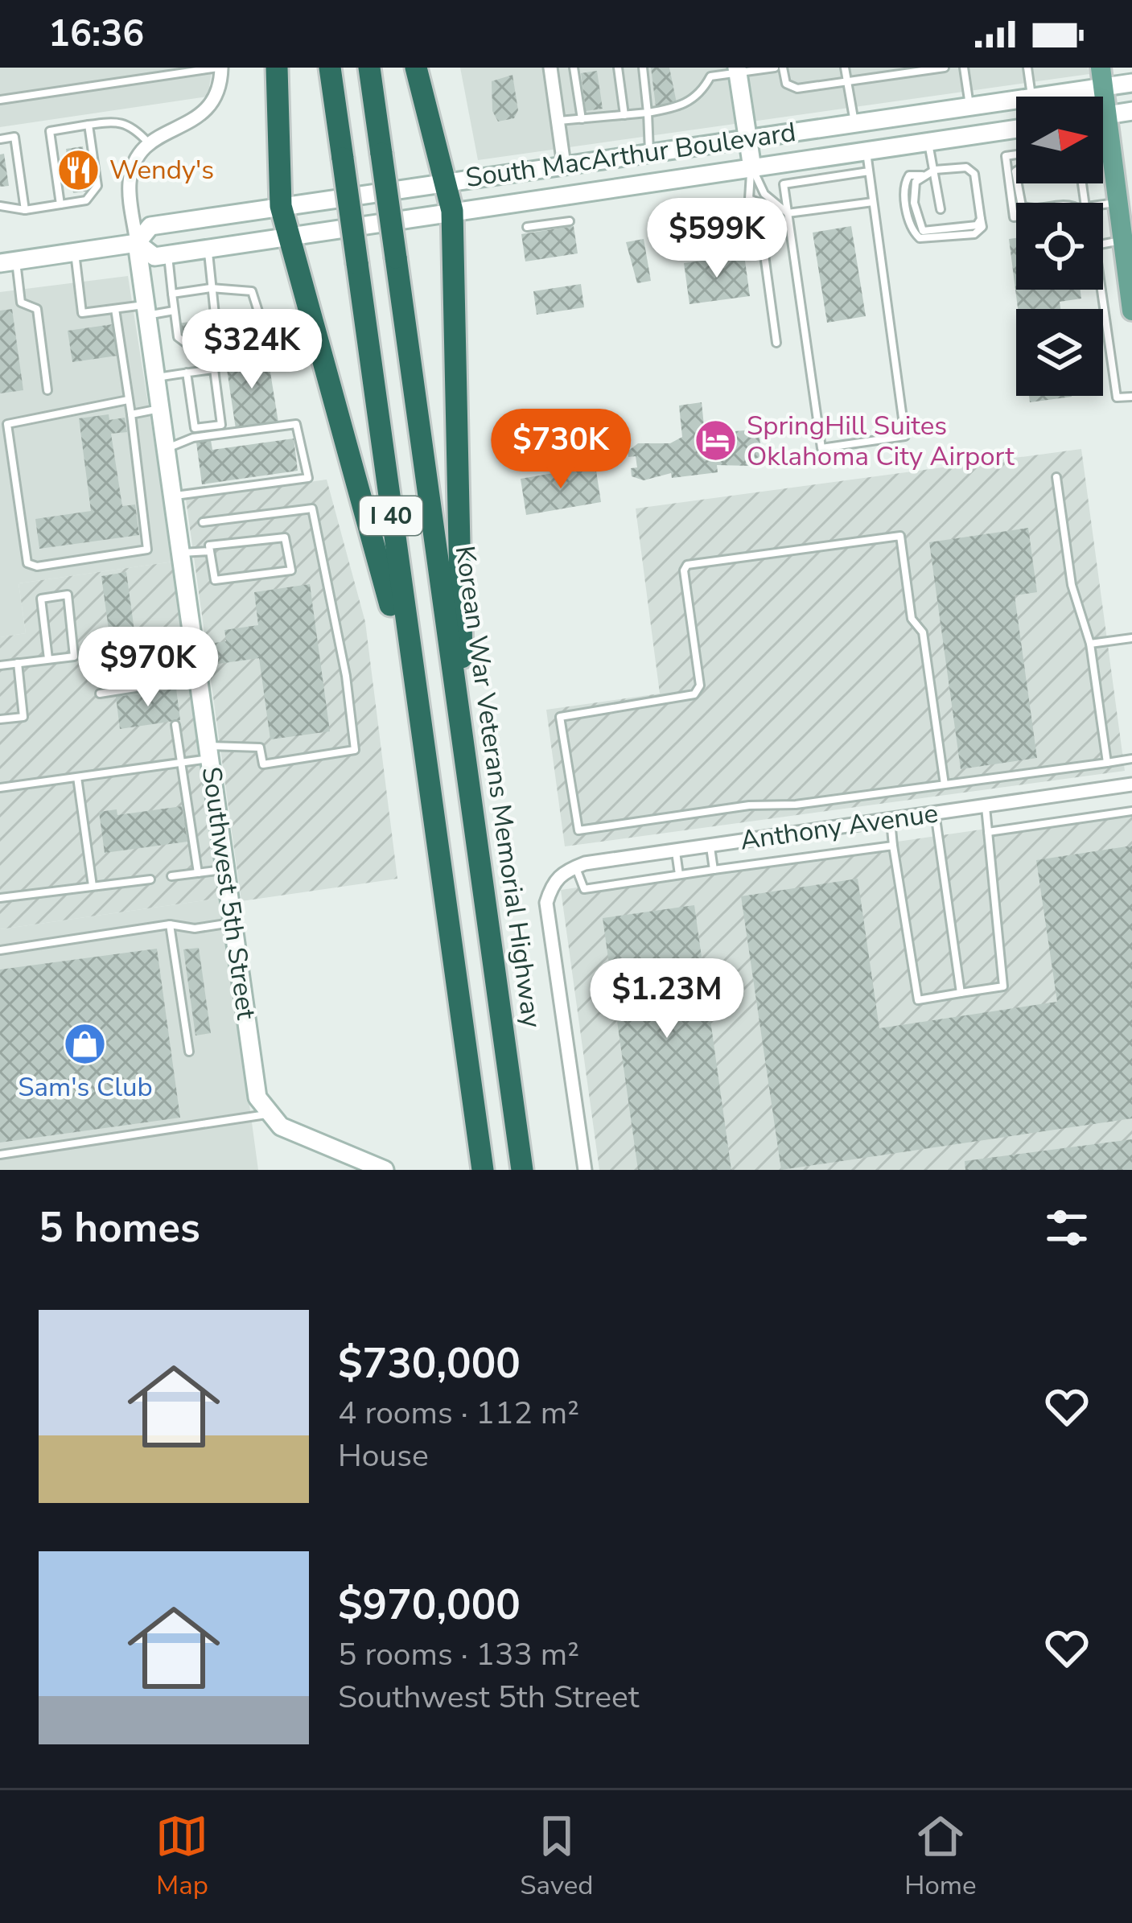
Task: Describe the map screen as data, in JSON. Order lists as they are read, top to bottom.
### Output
{
  "streets": {
    "highway": ["I 40", "Korean War Veterans Memorial Highway"],
    "main road": ["South MacArthur Boulevard", "Southwest 5th Street"],
    "street": ["Anthony Avenue"]
  },
  "crossings": [
    ["South MacArthur Boulevard", "Southwest 5th Street"]
  ],
  "places": {
    "restaurant": ["Wendy's"],
    "hotel": ["SpringHill Suites Oklahoma City Airport"],
    "shop": ["Sam's Club"]
  },
  "north": "right",
  "page": {
    "status": "16:36",
    "price": [
      "$599K",
      "$324K",
      "$730K",
      "$970K",
      "$1.23M"
    ],
    "heading": "5 homes",
    "list": [
      {
        "name": "$730,000",
        "note": "4 rooms · 112 m² · House"
      },
      {
        "name": "$970,000",
        "note": "5 rooms · 133 m² · Southwest 5th Street"
      }
    ],
    "tabs": ["Map", "Saved", "Home"]
  }
}
